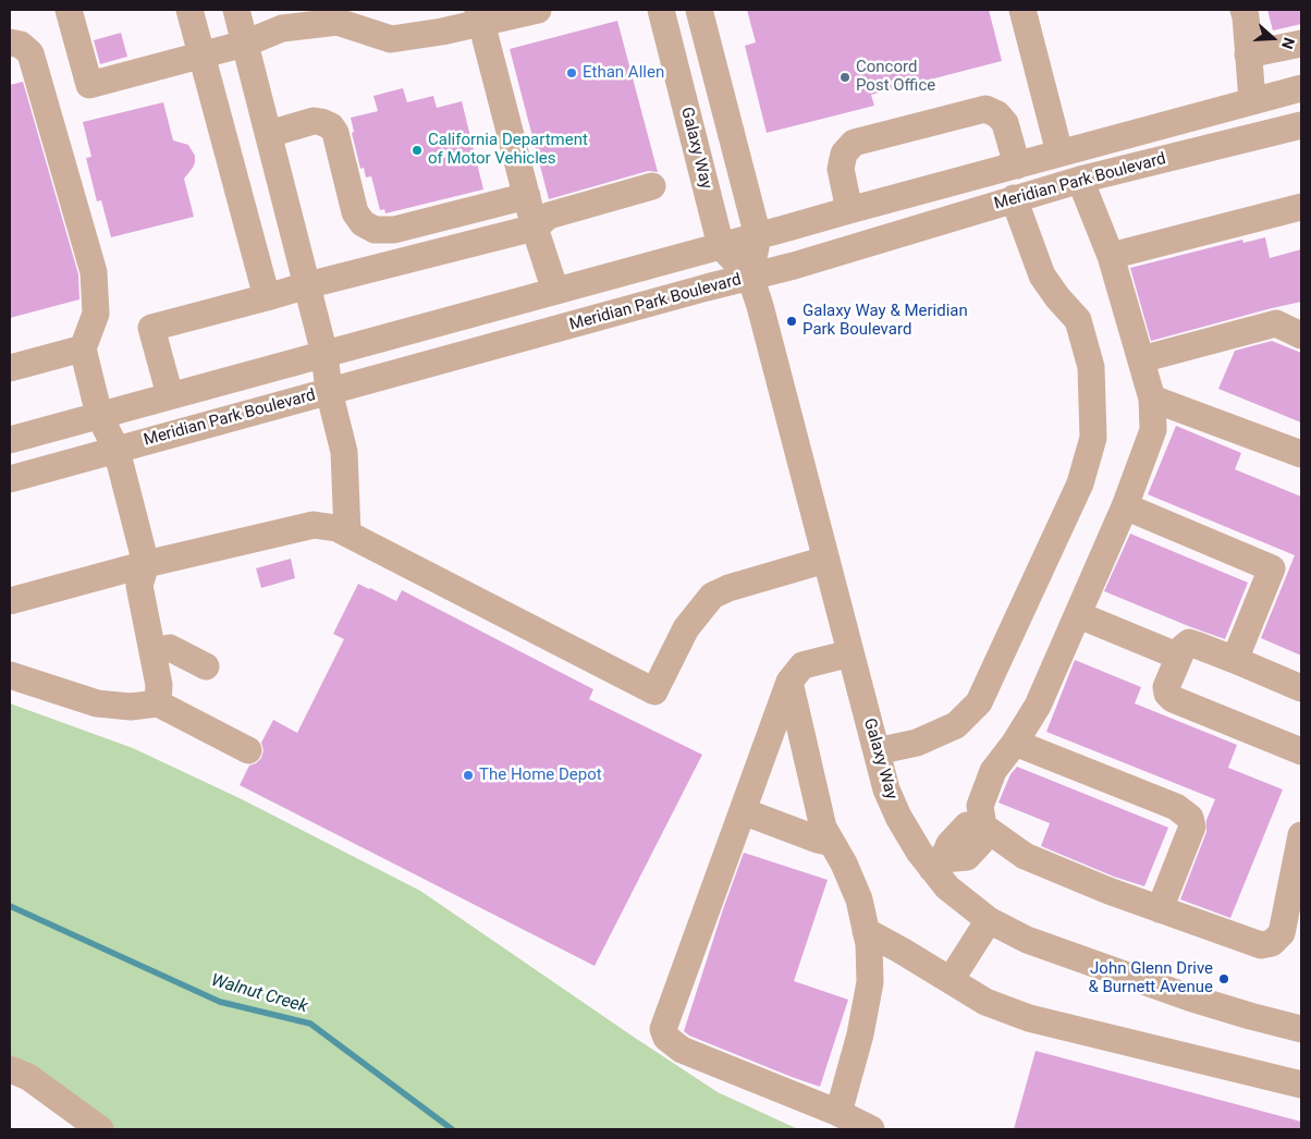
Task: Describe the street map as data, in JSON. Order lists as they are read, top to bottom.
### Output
{
  "streets": {
    "street": ["Galaxy Way", "Meridian Park Boulevard"]
  },
  "crossings": [
    ["Galaxy Way", "Meridian Park Boulevard"]
  ],
  "water": ["Walnut Creek"],
  "places": [
    "Ethan Allen",
    "Concord Post Office",
    "California Department of Motor Vehicles",
    "Galaxy Way & Meridian Park Boulevard",
    "The Home Depot",
    "John Glenn Drive & Burnett Avenue"
  ],
  "north": "right"
}
